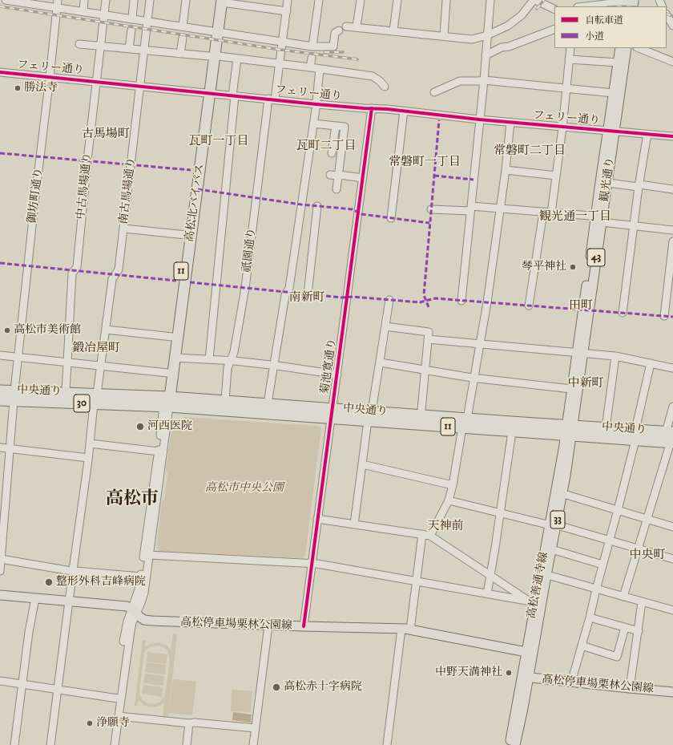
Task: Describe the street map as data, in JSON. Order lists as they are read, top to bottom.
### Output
{
  "streets": {
    "highway": [
      "高松北バイパス",
      "11",
      "中央通り",
      "30"
    ],
    "main road": [
      "観光通り",
      "43",
      "33",
      "高松善通寺線",
      "高松停車場栗林公園線"
    ],
    "street": [
      "フェリー通り",
      "中古馬場通り",
      "南古馬場通り",
      "御坊町通り",
      "祇園通り",
      "菊池寛通り"
    ]
  },
  "crossings": [
    ["フェリー通り", "観光通り"],
    ["フェリー通り", "中古馬場通り"],
    ["フェリー通り", "南古馬場通り"],
    ["フェリー通り", "御坊町通り"],
    ["フェリー通り", "高松北バイパス"],
    ["フェリー通り", "祇園通り"],
    ["フェリー通り", "菊池寛通り"],
    ["観光通り", "中央通り"],
    ["観光通り", "高松善通寺線"],
    ["中古馬場通り", "中央通り"],
    ["南古馬場通り", "中央通り"],
    ["南古馬場通り", "高松停車場栗林公園線"],
    ["御坊町通り", "中央通り"],
    ["高松北バイパス", "中央通り"],
    ["祇園通り", "中央通り"],
    ["菊池寛通り", "中央通り"],
    ["菊池寛通り", "高松停車場栗林公園線"],
    ["中央通り", "高松善通寺線"],
    ["高松善通寺線", "高松停車場栗林公園線"]
  ],
  "districts": [
    "古馬場町",
    "瓦町一丁目",
    "瓦町二丁目",
    "常磐町二丁目",
    "常磐町一丁目",
    "観光通一丁目",
    "南新町",
    "田町",
    "鍛冶屋町",
    "中新町",
    "高松市",
    "天神前",
    "中央町"
  ],
  "parks": ["高松市中央公園"],
  "places": [
    "勝法寺",
    "琴平神社",
    "高松市美術館",
    "河西医院",
    "整形外科吉峰病院",
    "中野天満神社",
    "高松赤十字病院",
    "浄願寺"
  ],
  "legend": ["自転車道", "小道"]
}
